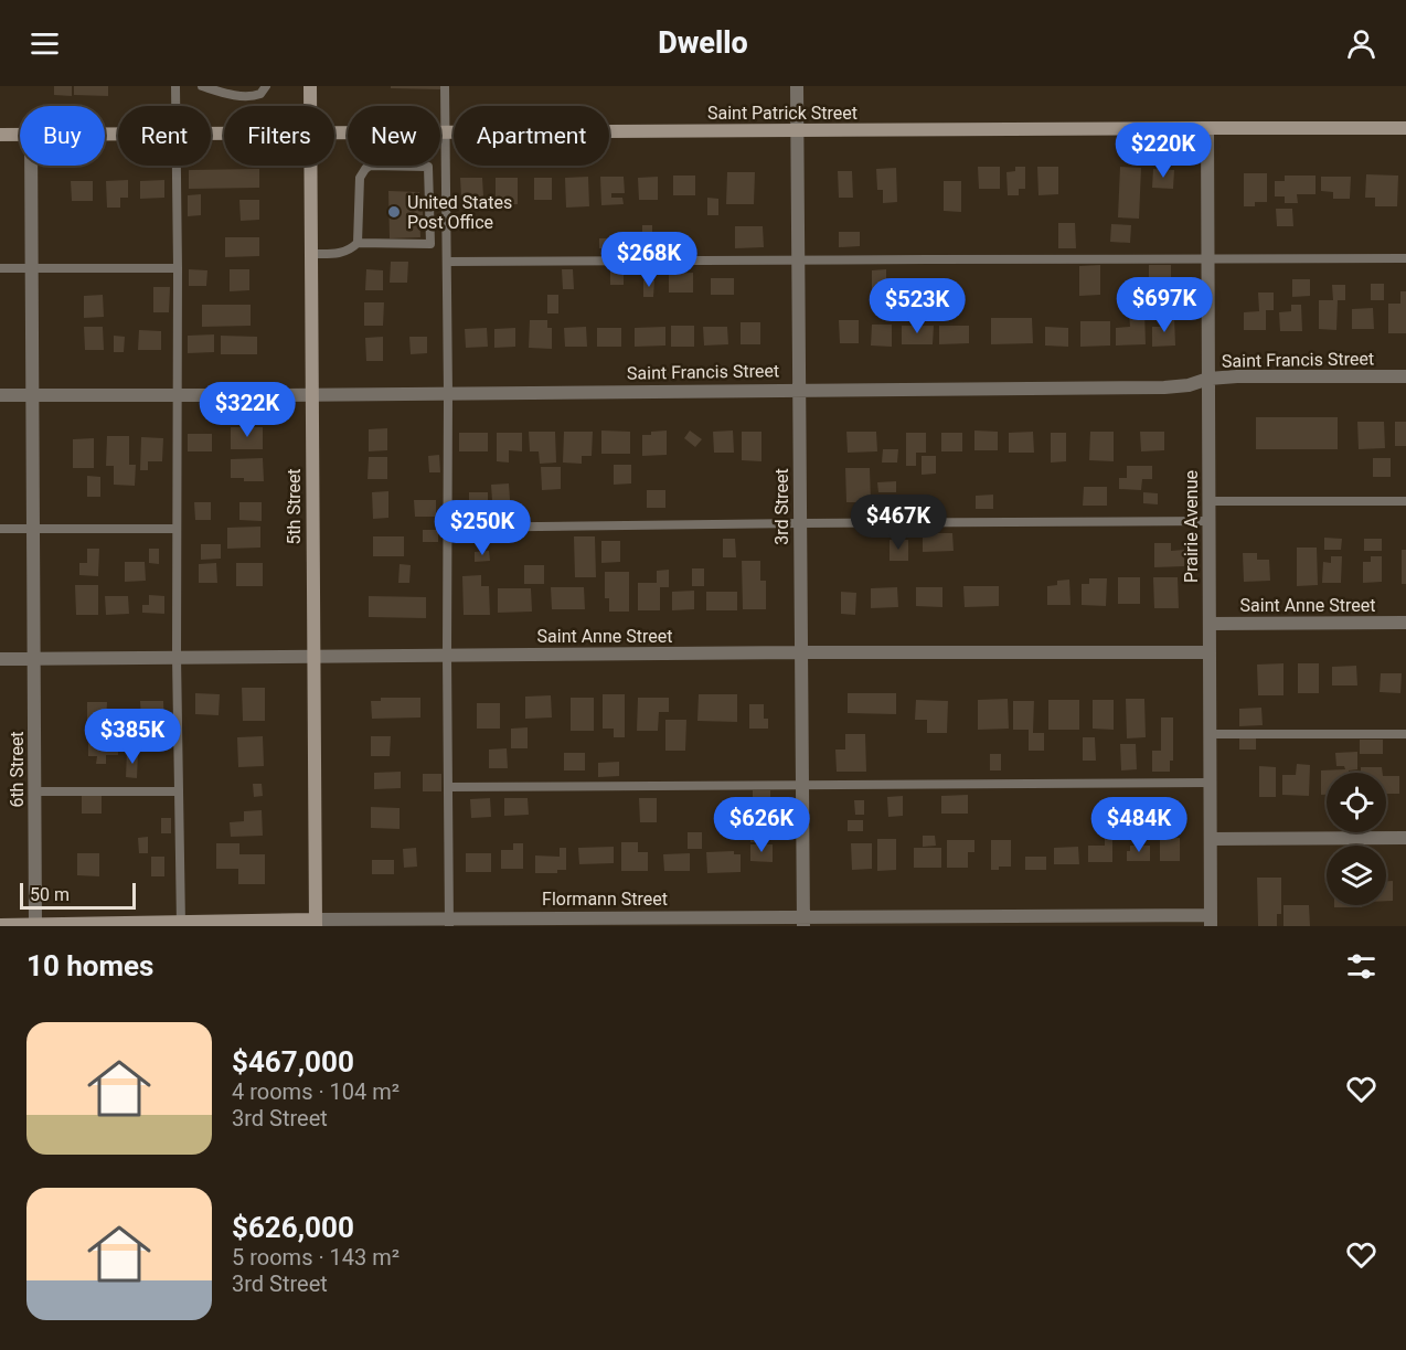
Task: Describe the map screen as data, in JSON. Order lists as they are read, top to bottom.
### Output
{
  "streets": {
    "main road": ["Saint Patrick Street", "5th Street", "Flormann Street"],
    "street": [
      "Saint Francis Street",
      "3rd Street",
      "Prairie Avenue",
      "Saint Anne Street",
      "6th Street"
    ]
  },
  "crossings": [
    ["Saint Patrick Street", "3rd Street"],
    ["Saint Patrick Street", "Prairie Avenue"],
    ["Saint Francis Street", "5th Street"],
    ["Saint Francis Street", "3rd Street"],
    ["Saint Francis Street", "Prairie Avenue"],
    ["Saint Francis Street", "6th Street"],
    ["5th Street", "Saint Anne Street"],
    ["5th Street", "Flormann Street"],
    ["3rd Street", "Saint Anne Street"],
    ["3rd Street", "Flormann Street"],
    ["Prairie Avenue", "Saint Anne Street"],
    ["Prairie Avenue", "Flormann Street"],
    ["Saint Anne Street", "6th Street"],
    ["6th Street", "Flormann Street"]
  ],
  "places": ["United States Post Office"],
  "scale_bar": "50 m",
  "page": {
    "header": "Dwello",
    "chip": [
      "Buy",
      "Rent",
      "Filters",
      "New",
      "Apartment"
    ],
    "price": [
      "$220K",
      "$268K",
      "$697K",
      "$523K",
      "$322K",
      "$467K",
      "$250K",
      "$385K",
      "$626K",
      "$484K"
    ],
    "scale": "50 m",
    "heading": "10 homes",
    "list": [
      {
        "name": "$467,000",
        "note": "4 rooms · 104 m² · 3rd Street"
      },
      {
        "name": "$626,000",
        "note": "5 rooms · 143 m² · 3rd Street"
      }
    ]
  }
}
